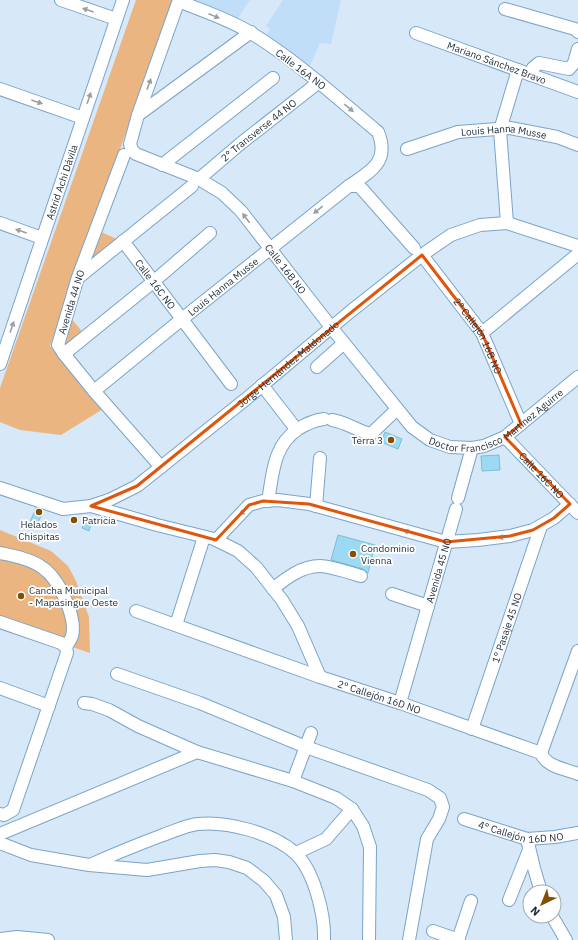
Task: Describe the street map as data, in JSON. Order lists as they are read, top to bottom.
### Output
{
  "streets": {
    "street": [
      "Mariano Sánchez Bravo",
      "Calle 16A NO",
      "2° Transverse 44 NO",
      "Louis Hanna Musse",
      "Astrid Achi Dávila",
      "Calle 16B NO",
      "Calle 16C NO",
      "Avenida 44 NO",
      "2° Callejón 16B NO",
      "Jorge Hernández Maldonado",
      "Doctor Francisco Martínez Aguirre",
      "Avenida 45 NO",
      "1° Pasaje 45 NO",
      "2° Callejón 16D NO",
      "4° Callejón 16D NO"
    ]
  },
  "crossings": [
    ["Calle 16A NO", "2° Transverse 44 NO"],
    ["Calle 16A NO", "Louis Hanna Musse"],
    ["Calle 16A NO", "Avenida 44 NO"],
    ["2° Transverse 44 NO", "Calle 16B NO"],
    ["2° Transverse 44 NO", "Calle 16C NO"],
    ["2° Transverse 44 NO", "Avenida 44 NO"],
    ["Louis Hanna Musse", "Calle 16B NO"],
    ["Louis Hanna Musse", "Calle 16C NO"],
    ["Louis Hanna Musse", "Avenida 44 NO"],
    ["Louis Hanna Musse", "2° Callejón 16B NO"],
    ["Calle 16B NO", "Avenida 44 NO"],
    ["Calle 16B NO", "Jorge Hernández Maldonado"],
    ["Calle 16B NO", "Doctor Francisco Martínez Aguirre"],
    ["Calle 16C NO", "Doctor Francisco Martínez Aguirre"],
    ["Calle 16C NO", "Avenida 45 NO"],
    ["Avenida 44 NO", "Jorge Hernández Maldonado"],
    ["2° Callejón 16B NO", "Jorge Hernández Maldonado"],
    ["2° Callejón 16B NO", "Doctor Francisco Martínez Aguirre"],
    ["Avenida 45 NO", "1° Pasaje 45 NO"],
    ["Avenida 45 NO", "2° Callejón 16D NO"],
    ["1° Pasaje 45 NO", "2° Callejón 16D NO"]
  ],
  "one_way": ["Calle 16A NO", "Astrid Achi Dávila"],
  "places": [
    "Terra 3",
    "Helados Chispitas",
    "Patricia",
    "Condominio Vienna",
    "Cancha Municipal - Mapasingue Oeste"
  ],
  "north": "bottom left"
}
